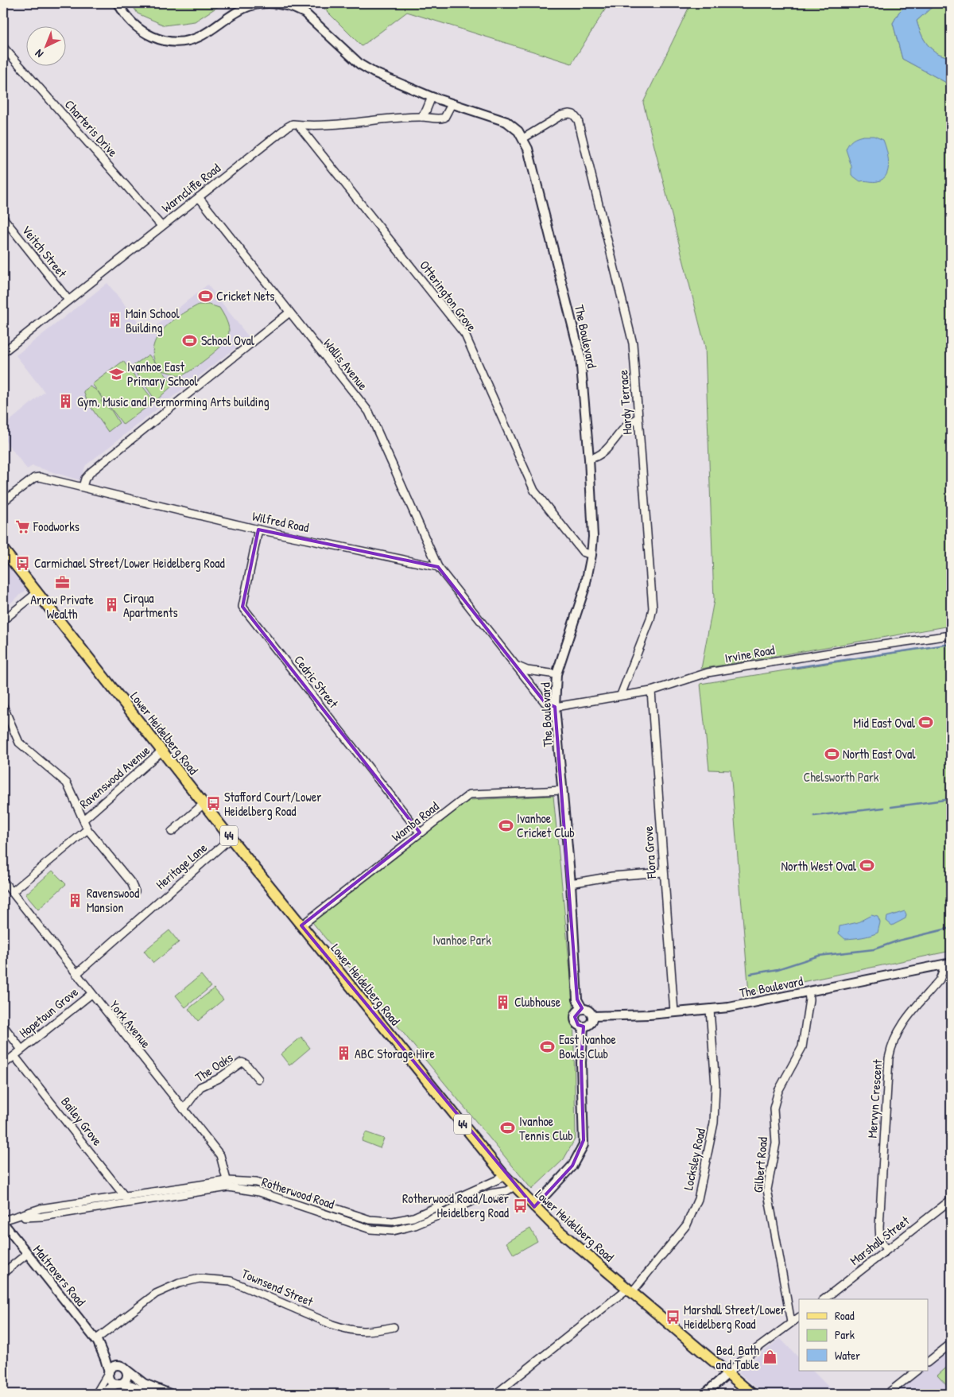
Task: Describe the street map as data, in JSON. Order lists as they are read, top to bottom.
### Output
{
  "streets": {
    "main road": ["Lower Heidelberg Road", "44"],
    "street": [
      "Charteris Drive",
      "Warncliffe Road",
      "Veitch Street",
      "Otterington Grove",
      "The Boulevard",
      "Wallis Avenue",
      "Hardy Terrace",
      "Wilfred Road",
      "Irvine Road",
      "Cedric Street",
      "Ravenswood Avenue",
      "Wamba Road",
      "Flora Grove",
      "Heritage Lane",
      "Hopetoun Grove",
      "York Avenue",
      "The Oaks",
      "Mervyn Crescent",
      "Bailey Grove",
      "Locksley Road",
      "Gilbert Road",
      "Rotherwood Road",
      "Marshall Street",
      "Maltravers Road",
      "Townsend Street"
    ]
  },
  "crossings": [
    ["Charteris Drive", "Warncliffe Road"],
    ["Warncliffe Road", "Veitch Street"],
    ["Warncliffe Road", "Otterington Grove"],
    ["Warncliffe Road", "The Boulevard"],
    ["Warncliffe Road", "Wallis Avenue"],
    ["Otterington Grove", "The Boulevard"],
    ["The Boulevard", "Hardy Terrace"],
    ["The Boulevard", "Irvine Road"],
    ["The Boulevard", "Wamba Road"],
    ["The Boulevard", "Flora Grove"],
    ["The Boulevard", "Mervyn Crescent"],
    ["The Boulevard", "Locksley Road"],
    ["The Boulevard", "Gilbert Road"],
    ["Wallis Avenue", "Wilfred Road"],
    ["Hardy Terrace", "Irvine Road"],
    ["Wilfred Road", "Cedric Street"],
    ["Irvine Road", "Flora Grove"],
    ["Cedric Street", "Wamba Road"],
    ["Lower Heidelberg Road", "Ravenswood Avenue"],
    ["Lower Heidelberg Road", "Wamba Road"],
    ["Lower Heidelberg Road", "Heritage Lane"],
    ["Lower Heidelberg Road", "Locksley Road"],
    ["Lower Heidelberg Road", "Rotherwood Road"],
    ["Ravenswood Avenue", "York Avenue"],
    ["Heritage Lane", "York Avenue"],
    ["Hopetoun Grove", "York Avenue"],
    ["Hopetoun Grove", "Bailey Grove"],
    ["York Avenue", "The Oaks"],
    ["York Avenue", "Rotherwood Road"],
    ["Mervyn Crescent", "Marshall Street"],
    ["Bailey Grove", "Rotherwood Road"],
    ["Rotherwood Road", "Maltravers Road"],
    ["Maltravers Road", "Townsend Street"]
  ],
  "parks": ["Chelsworth Park", "Ivanhoe Park"],
  "places": {
    "sports": [
      "Cricket Nets",
      "School Oval",
      "Mid East Oval",
      "North East Oval",
      "Ivanhoe Cricket Club",
      "North West Oval",
      "East Ivanhoe Bowls Club",
      "Ivanhoe Tennis Club"
    ],
    "building": [
      "Main School Building",
      "Gym, Music and Permorming Arts building",
      "Cirqua Apartments",
      "Ravenswood Mansion",
      "Clubhouse",
      "ABC Storage Hire"
    ],
    "school or university": ["Ivanhoe East Primary School"],
    "supermarket": ["Foodworks"],
    "bus stop": [
      "Carmichael Street/Lower Heidelberg Road",
      "Stafford Court/Lower Heidelberg Road",
      "Rotherwood Road/Lower Heidelberg Road",
      "Marshall Street/Lower Heidelberg Road"
    ],
    "office": ["Arrow Private Wealth"],
    "shop": ["Bed, Bath and Table"]
  },
  "legend": ["Road", "Park", "Water"],
  "north": "bottom left"
}
